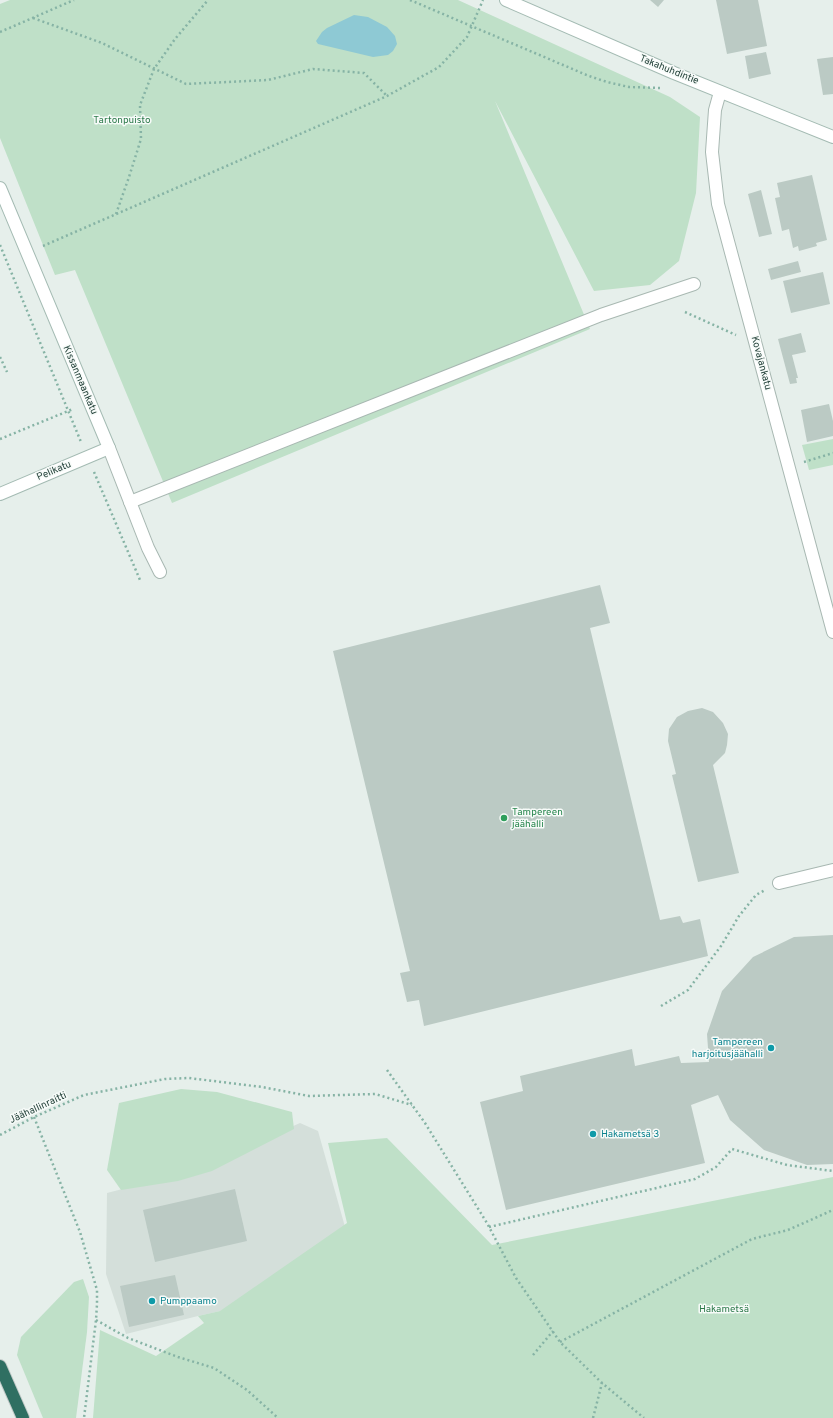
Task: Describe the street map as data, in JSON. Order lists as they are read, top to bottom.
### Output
{
  "streets": {
    "street": [
      "Takahuhdintie",
      "Kovajankatu",
      "Kissanmaankatu",
      "Pelikatu"
    ],
    "path": ["Jäähallinraitti"]
  },
  "crossings": [
    ["Takahuhdintie", "Kovajankatu"],
    ["Kissanmaankatu", "Pelikatu"]
  ],
  "parks": ["Tartonpuisto", "Hakametsä"],
  "places": [
    "Tampereen jäähalli",
    "Tampereen harjoitusjäähalli",
    "Hakametsä 3",
    "Pumppaamo"
  ]
}
